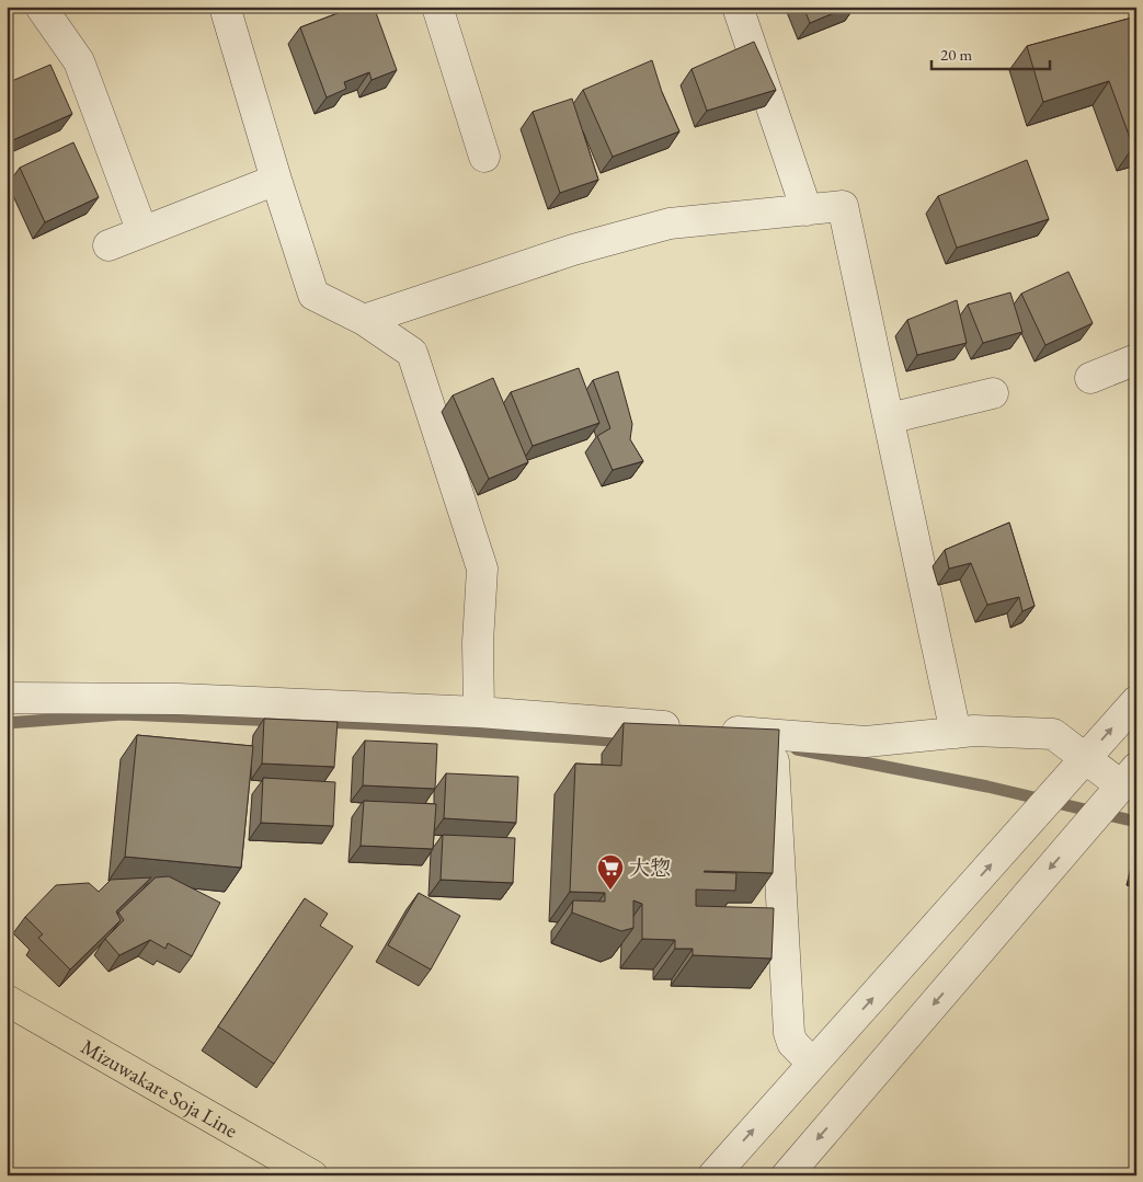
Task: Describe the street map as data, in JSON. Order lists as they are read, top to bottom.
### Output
{
  "streets": {
    "main road": ["Mizuwakare Soja Line"]
  },
  "places": {
    "supermarket": ["大惣"]
  },
  "scale_bar": "20 m"
}
